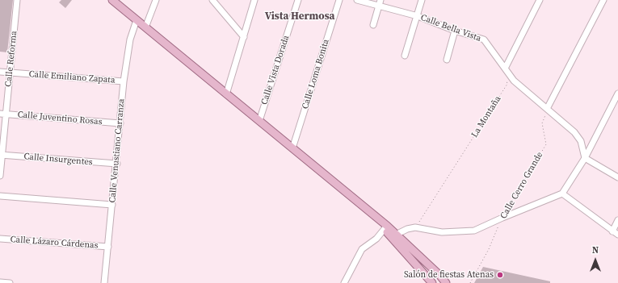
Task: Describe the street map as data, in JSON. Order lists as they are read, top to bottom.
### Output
{
  "streets": {
    "street": [
      "Calle Bella Vista",
      "Calle Reforma",
      "Calle Vista Dorada",
      "Calle Loma Bonita",
      "Calle Emiliano Zapata",
      "Calle Juventino Rosas",
      "Calle Venustiano Carranza",
      "Calle Insurgentes",
      "Calle Lázaro Cárdenas"
    ],
    "path": ["La Montaña", "Calle Cerro Grande"]
  },
  "crossings": [
    ["Calle Bella Vista", "Calle Cerro Grande"],
    ["Calle Reforma", "Calle Emiliano Zapata"],
    ["Calle Reforma", "Calle Juventino Rosas"],
    ["Calle Reforma", "Calle Insurgentes"],
    ["Calle Emiliano Zapata", "Calle Venustiano Carranza"],
    ["Calle Juventino Rosas", "Calle Venustiano Carranza"],
    ["Calle Venustiano Carranza", "Calle Insurgentes"],
    ["Calle Venustiano Carranza", "Calle Lázaro Cárdenas"]
  ],
  "districts": ["Vista Hermosa"],
  "places": ["Salón de fiestas Atenas"],
  "north": "top"
}
